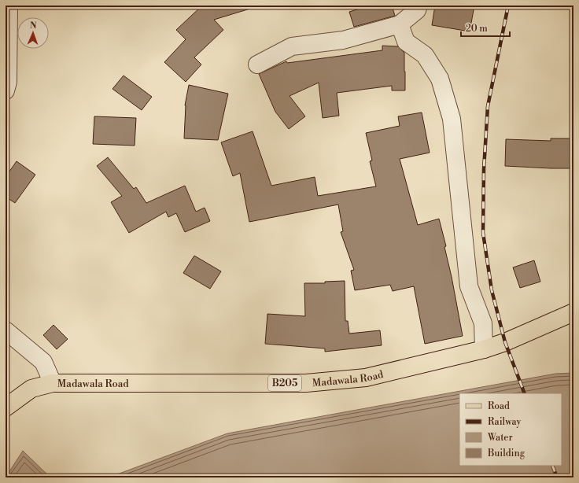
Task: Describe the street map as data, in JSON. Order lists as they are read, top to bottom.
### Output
{
  "streets": {
    "main road": ["Madawala Road", "B205"]
  },
  "legend": [
    "Road",
    "Railway",
    "Water",
    "Building"
  ],
  "scale_bar": "20 m",
  "north": "top"
}
